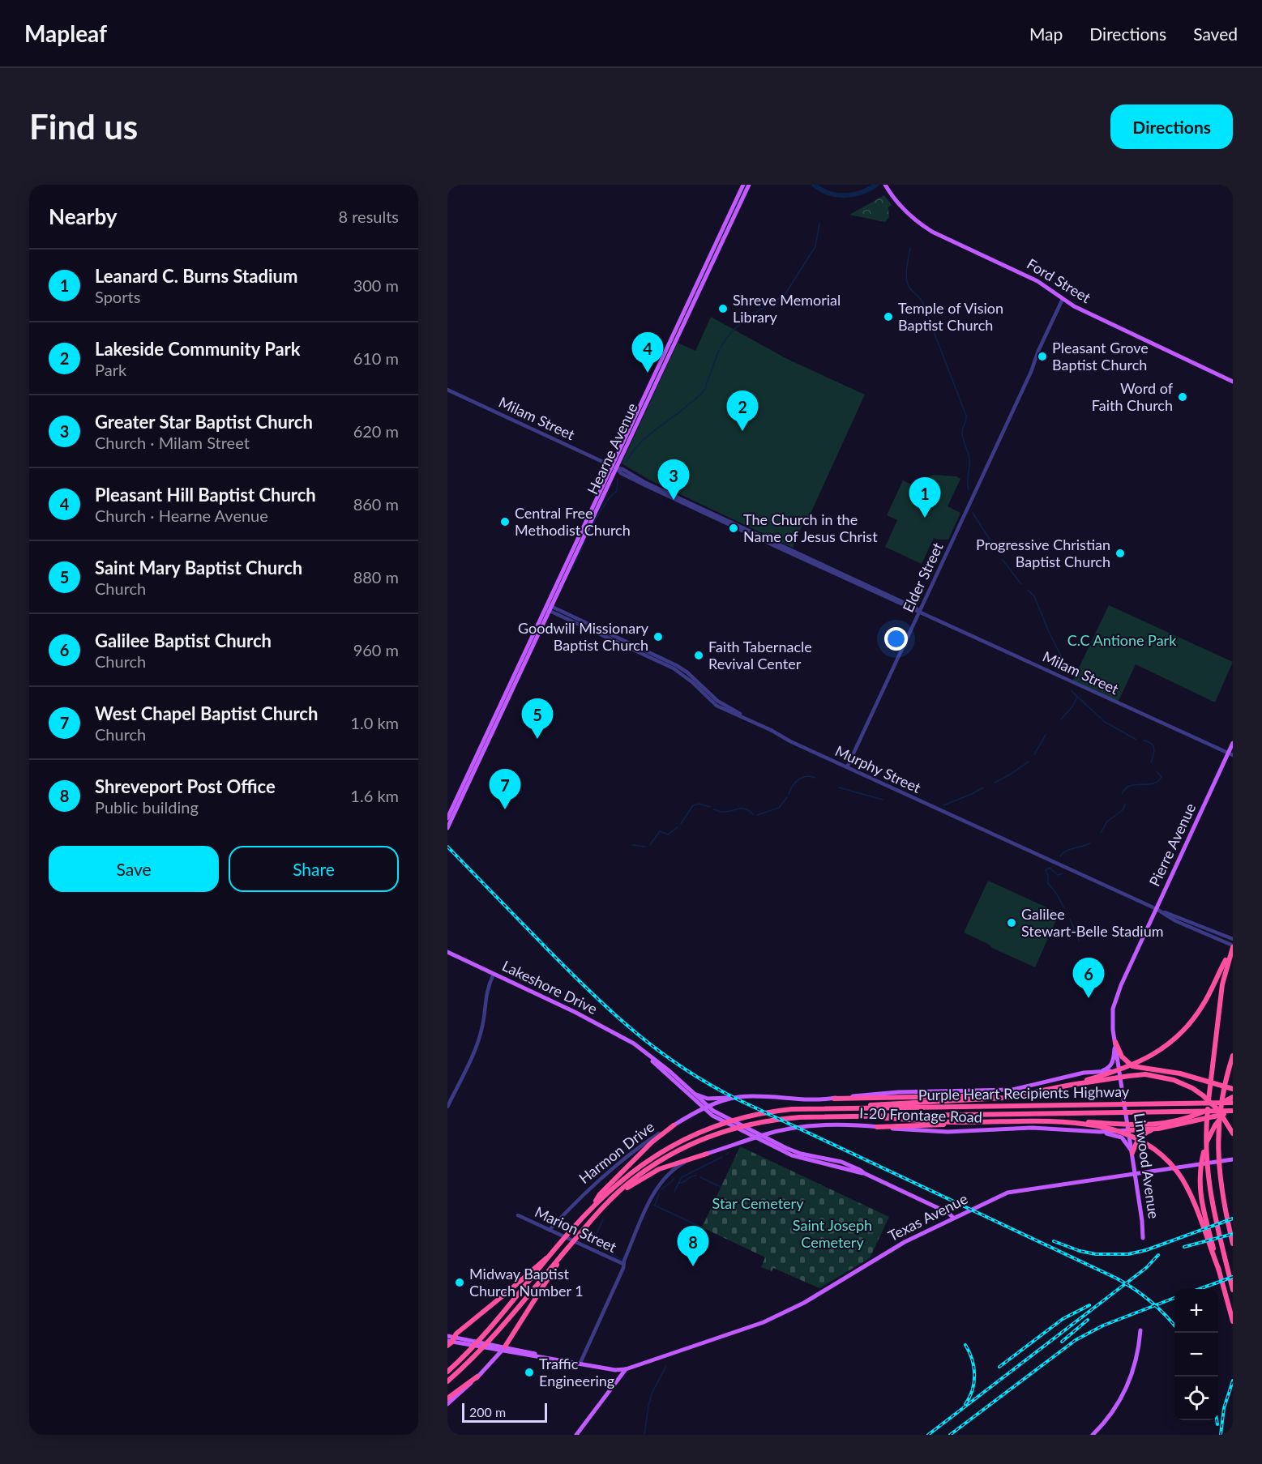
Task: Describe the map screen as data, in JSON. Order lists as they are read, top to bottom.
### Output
{
  "streets": {
    "highway": ["Purple Heart Recipients Highway"],
    "main road": [
      "Ford Street",
      "Hearne Avenue",
      "Pierre Avenue",
      "Lakeshore Drive",
      "I-20 Frontage Road",
      "Harmon Drive",
      "Linwood Avenue",
      "Texas Avenue"
    ],
    "street": [
      "Milam Street",
      "Elder Street",
      "Murphy Street",
      "Marion Street"
    ]
  },
  "crossings": [
    ["Ford Street", "Elder Street"],
    ["Milam Street", "Hearne Avenue"],
    ["Milam Street", "Elder Street"],
    ["Milam Street", "Pierre Avenue"],
    ["Hearne Avenue", "Murphy Street"],
    ["Elder Street", "Murphy Street"],
    ["Murphy Street", "Pierre Avenue"],
    ["Pierre Avenue", "I-20 Frontage Road"],
    ["Pierre Avenue", "Linwood Avenue"],
    ["Lakeshore Drive", "I-20 Frontage Road"],
    ["Lakeshore Drive", "Harmon Drive"],
    ["Lakeshore Drive", "Texas Avenue"],
    ["I-20 Frontage Road", "Harmon Drive"],
    ["I-20 Frontage Road", "Linwood Avenue"],
    ["Harmon Drive", "Marion Street"],
    ["Linwood Avenue", "Texas Avenue"]
  ],
  "parks": ["C.C Antione Park", "Star Cemetery", "Saint Joseph Cemetery"],
  "places": [
    "Shreve Memorial Library",
    "Temple of Vision Baptist Church",
    "Pleasant Grove Baptist Church",
    "Word of Faith Church",
    "Central Free Methodist Church",
    "The Church in the Name of Jesus Christ",
    "Progressive Christian Baptist Church",
    "Goodwill Missionary Baptist Church",
    "Faith Tabernacle Revival Center",
    "Galilee Stewart-Belle Stadium",
    "Midway Baptist Church Number 1",
    "Traffic Engineering"
  ],
  "scale_bar": "200 m",
  "page": {
    "header": "Mapleaf",
    "nav": ["Map", "Directions", "Saved"],
    "buttons": [
      "Directions",
      ["Save", "Share"]
    ],
    "title": "Find us",
    "heading": ["Nearby", "8 results"],
    "list": [
      {
        "mark": "1",
        "name": "Leanard C. Burns Stadium",
        "note": "Sports",
        "value": "300 m"
      },
      {
        "mark": "2",
        "name": "Lakeside Community Park",
        "note": "Park",
        "value": "610 m"
      },
      {
        "mark": "3",
        "name": "Greater Star Baptist Church",
        "note": "Church · Milam Street",
        "value": "620 m"
      },
      {
        "mark": "4",
        "name": "Pleasant Hill Baptist Church",
        "note": "Church · Hearne Avenue",
        "value": "860 m"
      },
      {
        "mark": "5",
        "name": "Saint Mary Baptist Church",
        "note": "Church",
        "value": "880 m"
      },
      {
        "mark": "6",
        "name": "Galilee Baptist Church",
        "note": "Church",
        "value": "960 m"
      },
      {
        "mark": "7",
        "name": "West Chapel Baptist Church",
        "note": "Church",
        "value": "1.0 km"
      },
      {
        "mark": "8",
        "name": "Shreveport Post Office",
        "note": "Public building",
        "value": "1.6 km"
      }
    ],
    "pins": [
      "4",
      "2",
      "3",
      "1",
      "5",
      "7",
      "6",
      "8"
    ],
    "map_buttons": ["+", "−"],
    "scale": "200 m"
  }
}
